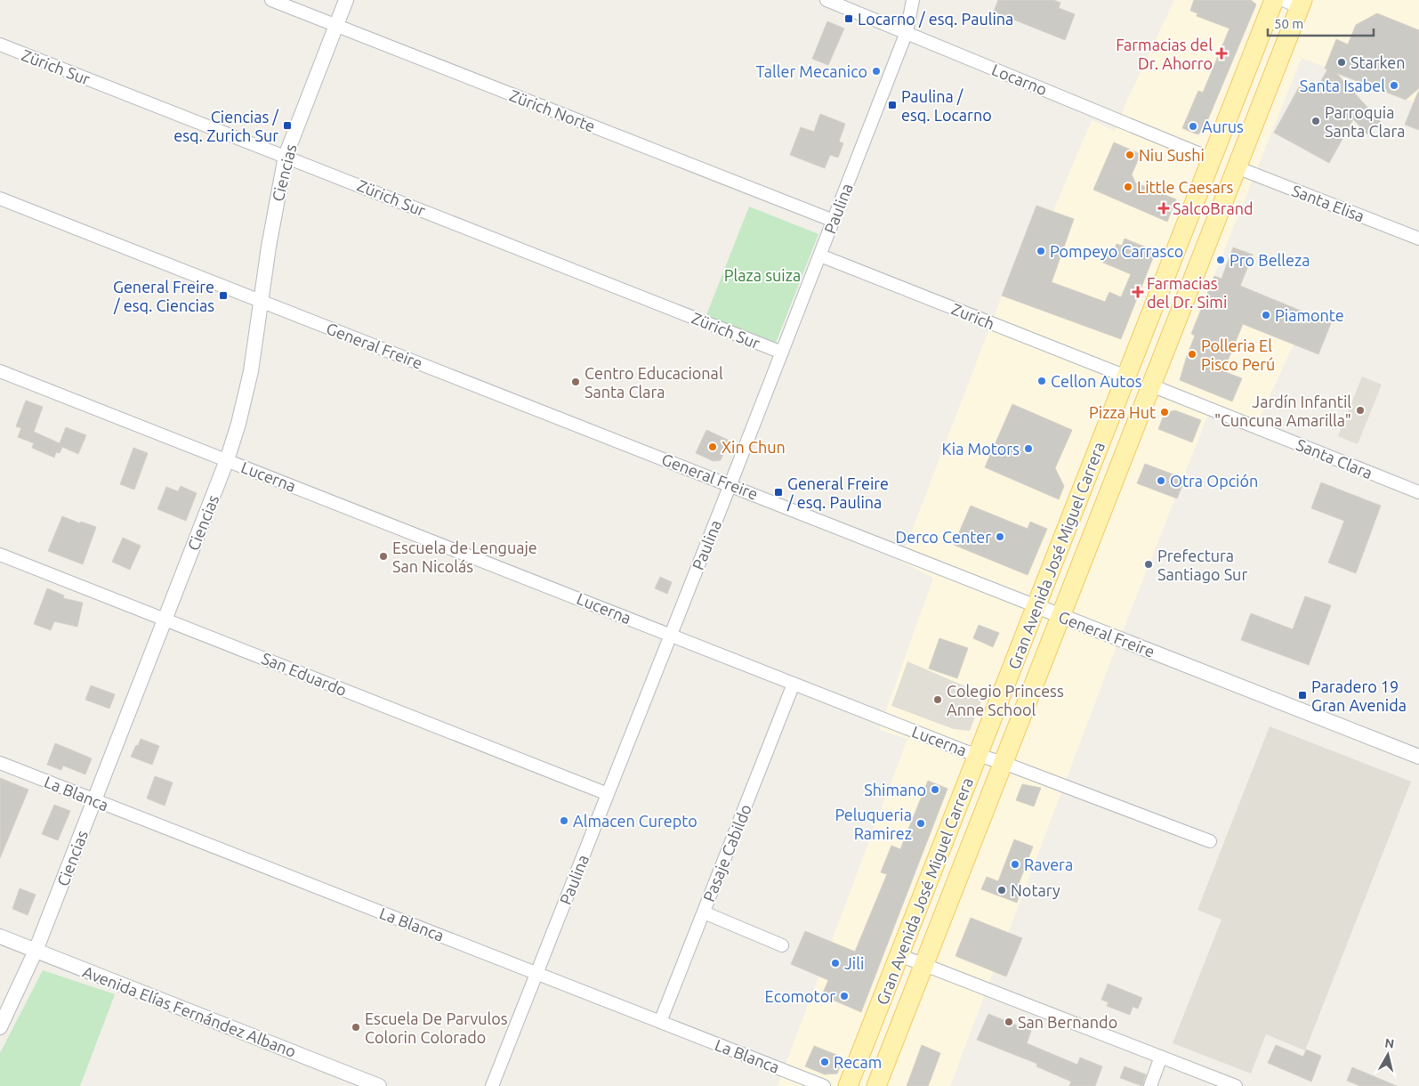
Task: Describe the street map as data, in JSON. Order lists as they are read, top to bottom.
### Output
{
  "streets": {
    "main road": ["Gran Avenida José Miguel Carrera"],
    "street": [
      "Zürich Sur",
      "Locarno",
      "Zürich Norte",
      "Ciencias",
      "Santa Elisa",
      "Paulina",
      "Zurich",
      "General Freire",
      "Santa Clara",
      "Lucerna",
      "San Eduardo",
      "La Blanca",
      "Pasaje Cabildo",
      "Avenida Elías Fernández Albano"
    ]
  },
  "crossings": [
    ["Zürich Sur", "Ciencias"],
    ["Zürich Sur", "Paulina"],
    ["Locarno", "Paulina"],
    ["Locarno", "Gran Avenida José Miguel Carrera"],
    ["Zürich Norte", "Ciencias"],
    ["Zürich Norte", "Paulina"],
    ["Ciencias", "General Freire"],
    ["Ciencias", "Lucerna"],
    ["Ciencias", "San Eduardo"],
    ["Ciencias", "La Blanca"],
    ["Ciencias", "Avenida Elías Fernández Albano"],
    ["Santa Elisa", "Gran Avenida José Miguel Carrera"],
    ["Paulina", "Zurich"],
    ["Paulina", "General Freire"],
    ["Paulina", "Lucerna"],
    ["Paulina", "San Eduardo"],
    ["Paulina", "La Blanca"],
    ["Zurich", "Gran Avenida José Miguel Carrera"],
    ["General Freire", "Gran Avenida José Miguel Carrera"],
    ["Santa Clara", "Gran Avenida José Miguel Carrera"],
    ["Lucerna", "Gran Avenida José Miguel Carrera"],
    ["Lucerna", "Pasaje Cabildo"],
    ["La Blanca", "Pasaje Cabildo"]
  ],
  "parks": ["Plaza suiza"],
  "places": {
    "transit": [
      "Locarno / esq. Paulina",
      "Paulina / esq. Locarno",
      "Ciencias / esq. Zurich Sur",
      "General Freire / esq. Ciencias",
      "General Freire / esq. Paulina",
      "Paradero 19 Gran Avenida"
    ],
    "health": ["Farmacias del Dr. Ahorro", "SalcoBrand", "Farmacias del Dr. Simi"],
    "other": [
      "Starken",
      "Taller Mecanico",
      "Santa Isabel",
      "Parroquia Santa Clara",
      "Aurus",
      "Niu Sushi",
      "Little Caesars",
      "Pompeyo Carrasco",
      "Pro Belleza",
      "Piamonte",
      "Polleria El Pisco Perú",
      "Cellon Autos",
      "Centro Educacional Santa Clara",
      "Jardín Infantil \"Cuncuna Amarilla\"",
      "Pizza Hut",
      "Xin Chun",
      "Kia Motors",
      "Otra Opción",
      "Derco Center",
      "Escuela de Lenguaje San Nicolás",
      "Prefectura Santiago Sur",
      "Colegio Princess Anne School",
      "Shimano",
      "Almacen Curepto",
      "Peluqueria Ramirez",
      "Ravera",
      "Notary",
      "Jili",
      "Ecomotor",
      "San Bernando",
      "Escuela De Parvulos Colorin Colorado",
      "Recam"
    ]
  },
  "scale_bar": "50 m",
  "north": "top"
}
